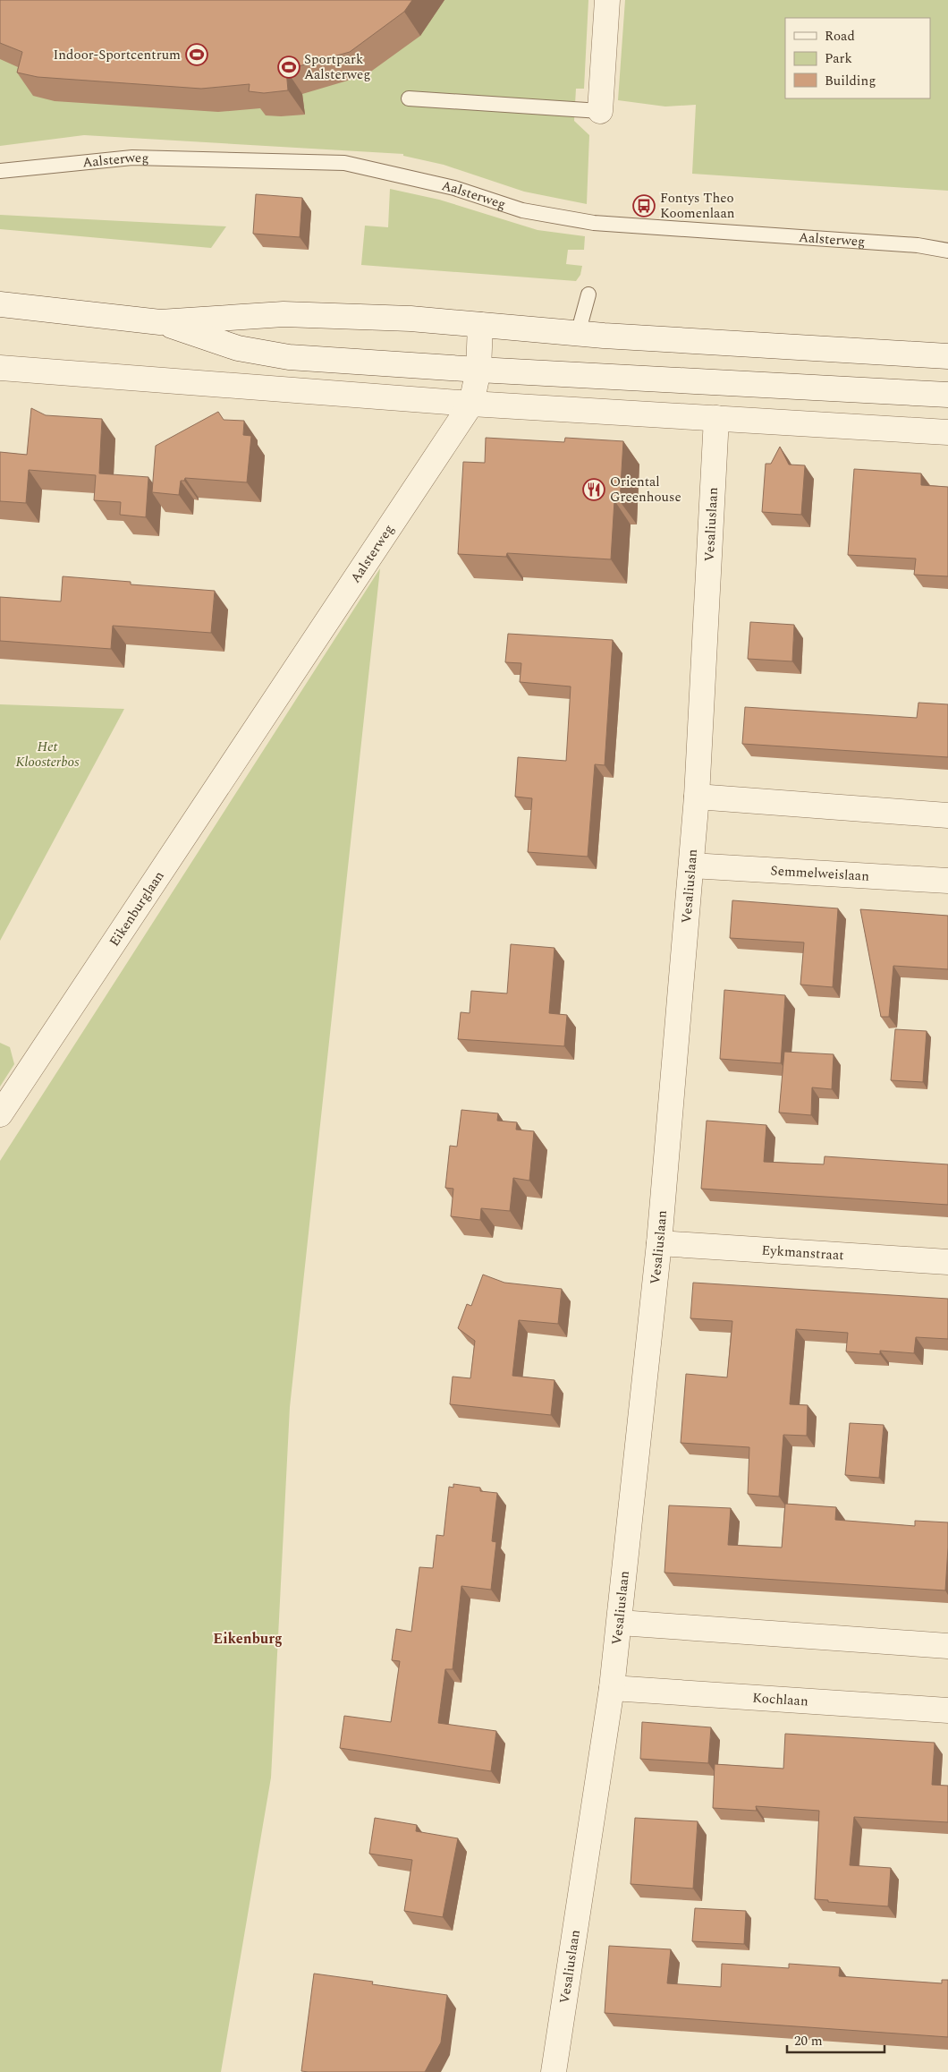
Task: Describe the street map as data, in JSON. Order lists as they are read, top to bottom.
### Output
{
  "streets": {
    "street": [
      "Aalsterweg",
      "Vesaliuslaan",
      "Semmelweislaan",
      "Eikenburglaan",
      "Eykmanstraat",
      "Kochlaan"
    ]
  },
  "crossings": [
    ["Aalsterweg", "Eikenburglaan"],
    ["Vesaliuslaan", "Semmelweislaan"],
    ["Vesaliuslaan", "Eykmanstraat"],
    ["Vesaliuslaan", "Kochlaan"]
  ],
  "districts": ["Eikenburg"],
  "parks": ["Het Kloosterbos"],
  "places": {
    "sports": ["Indoor-Sportcentrum", "Sportpark Aalsterweg"],
    "bus stop": ["Fontys Theo Koomenlaan"],
    "restaurant": ["Oriental Greenhouse"]
  },
  "legend": ["Road", "Park", "Building"],
  "scale_bar": "20 m"
}
